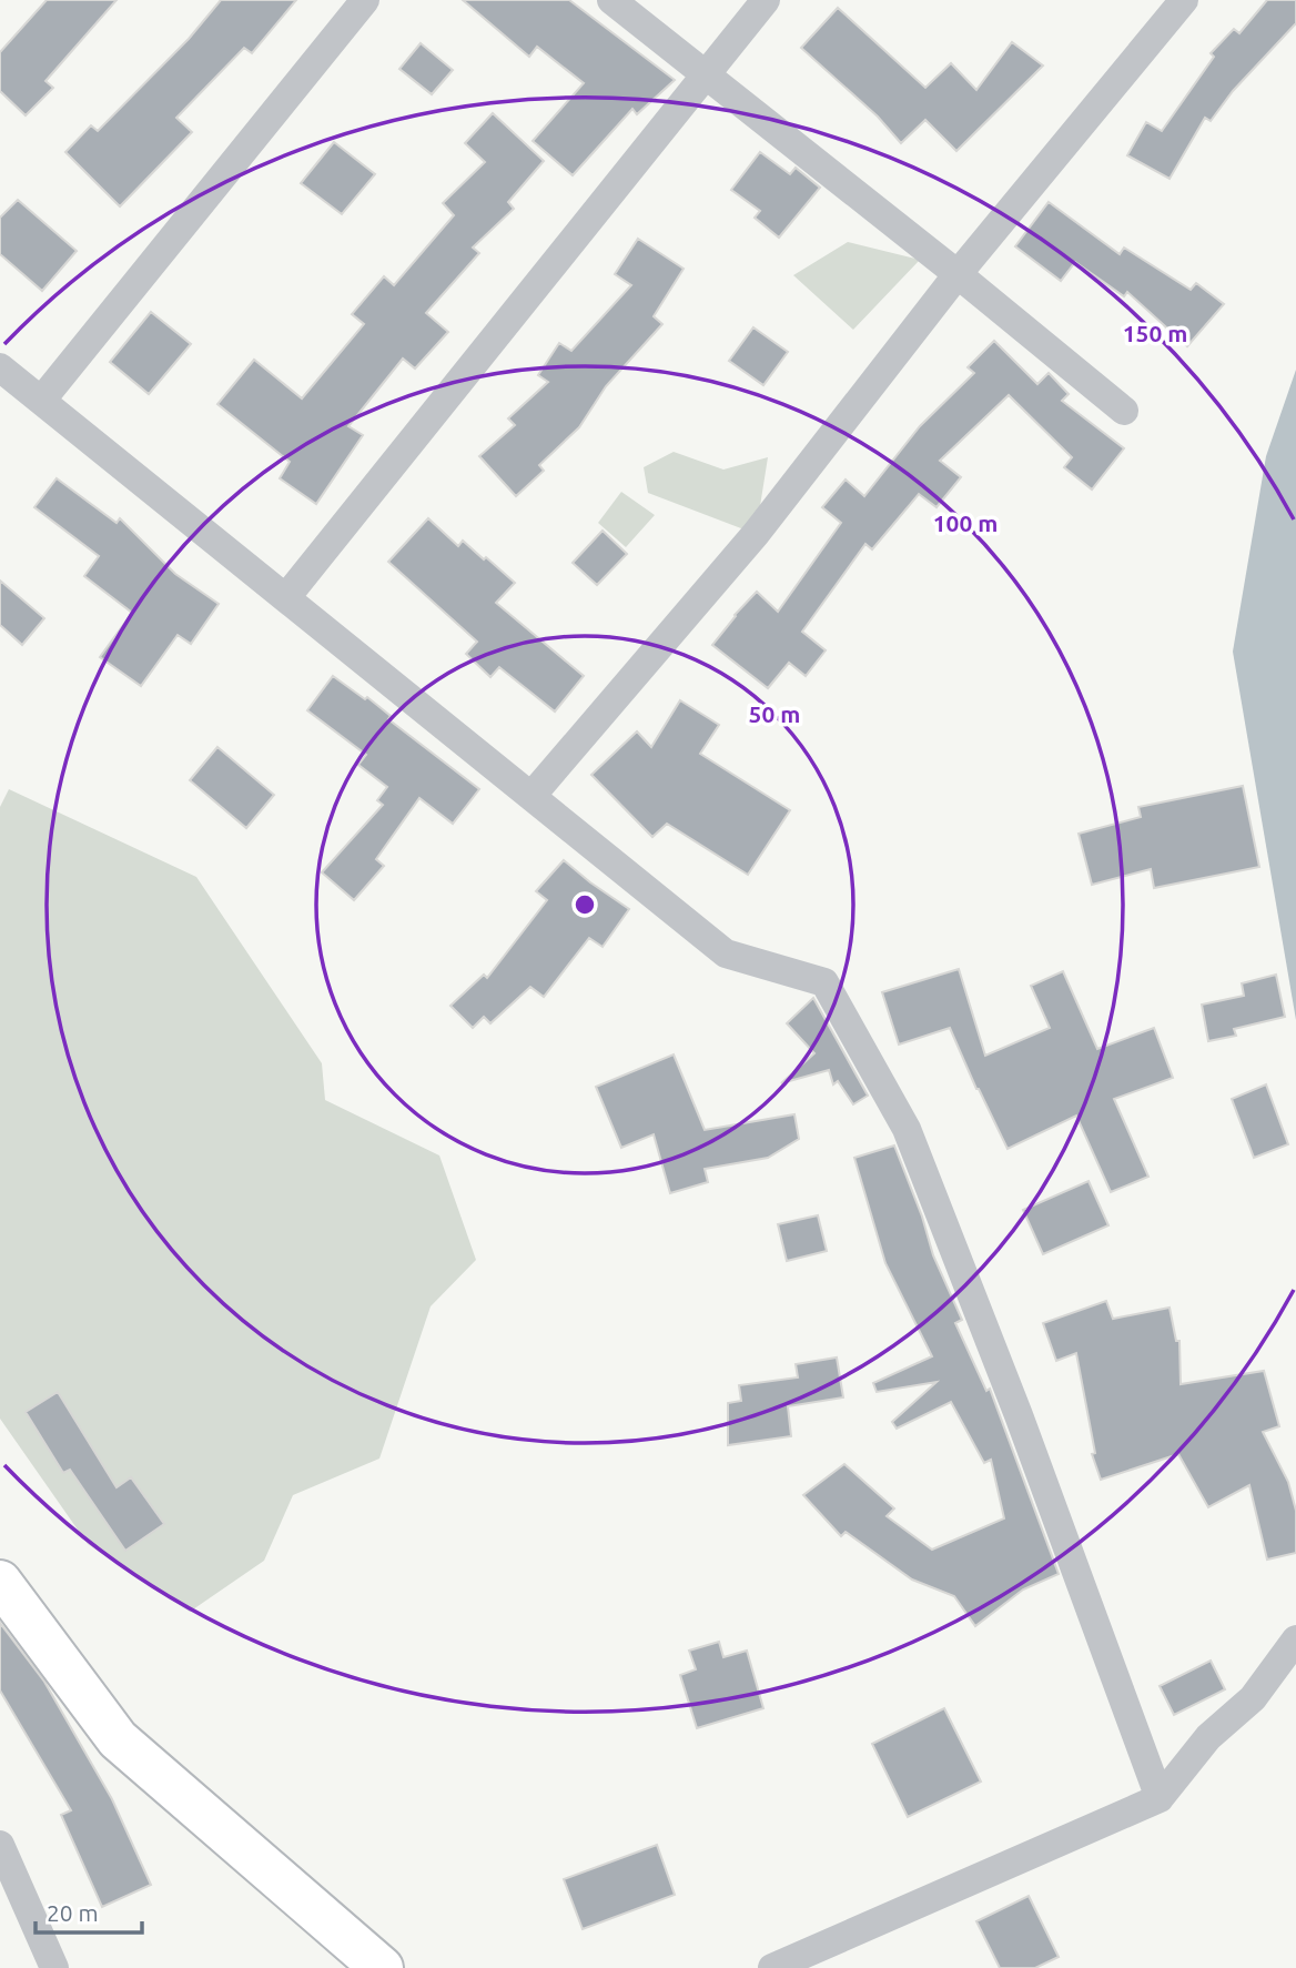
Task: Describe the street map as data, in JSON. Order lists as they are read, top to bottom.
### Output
{
  "scale_bar": "20 m",
  "rings": ["150 m", "100 m", "50 m"]
}
